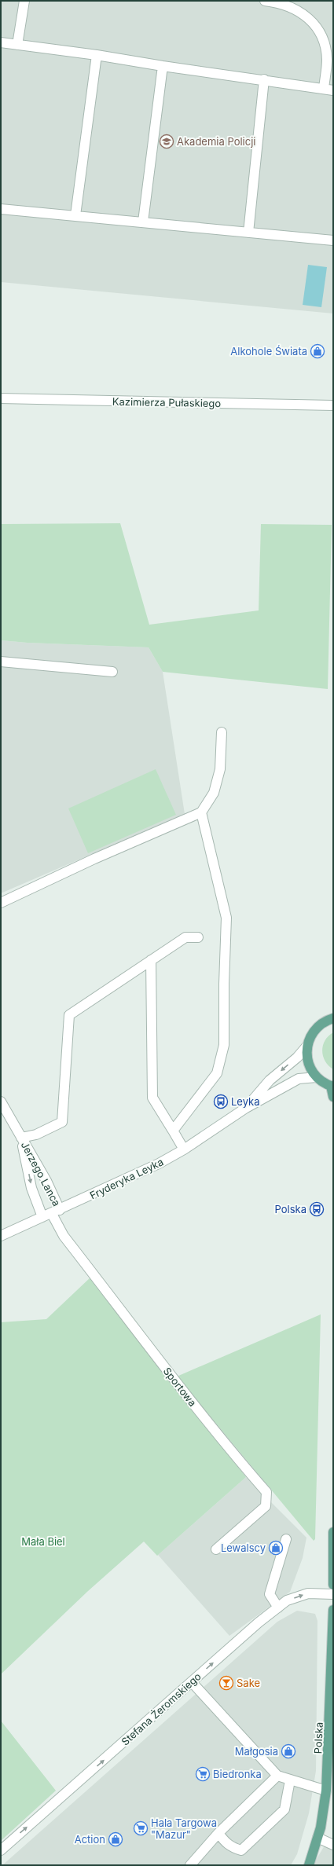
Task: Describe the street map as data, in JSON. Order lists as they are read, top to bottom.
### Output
{
  "streets": {
    "main road": ["Polska"],
    "street": [
      "Kazimierza Pułaskiego",
      "Jerzego Lanca",
      "Fryderyka Leyka",
      "Sportowa",
      "Stefana Żeromskiego"
    ]
  },
  "crossings": [
    ["Jerzego Lanca", "Fryderyka Leyka"],
    ["Jerzego Lanca", "Sportowa"],
    ["Fryderyka Leyka", "Sportowa"]
  ],
  "one_way": ["Stefana Żeromskiego"],
  "parks": ["Mała Biel"],
  "places": {
    "school or university": ["Akademia Policji"],
    "shop": [
      "Alkohole Świata",
      "Lewalscy",
      "Małgosia",
      "Action"
    ],
    "bus stop": ["Leyka", "Polska"],
    "bar": ["Sake"],
    "supermarket": ["Biedronka", "Hala Targowa \"Mazur\""]
  }
}
